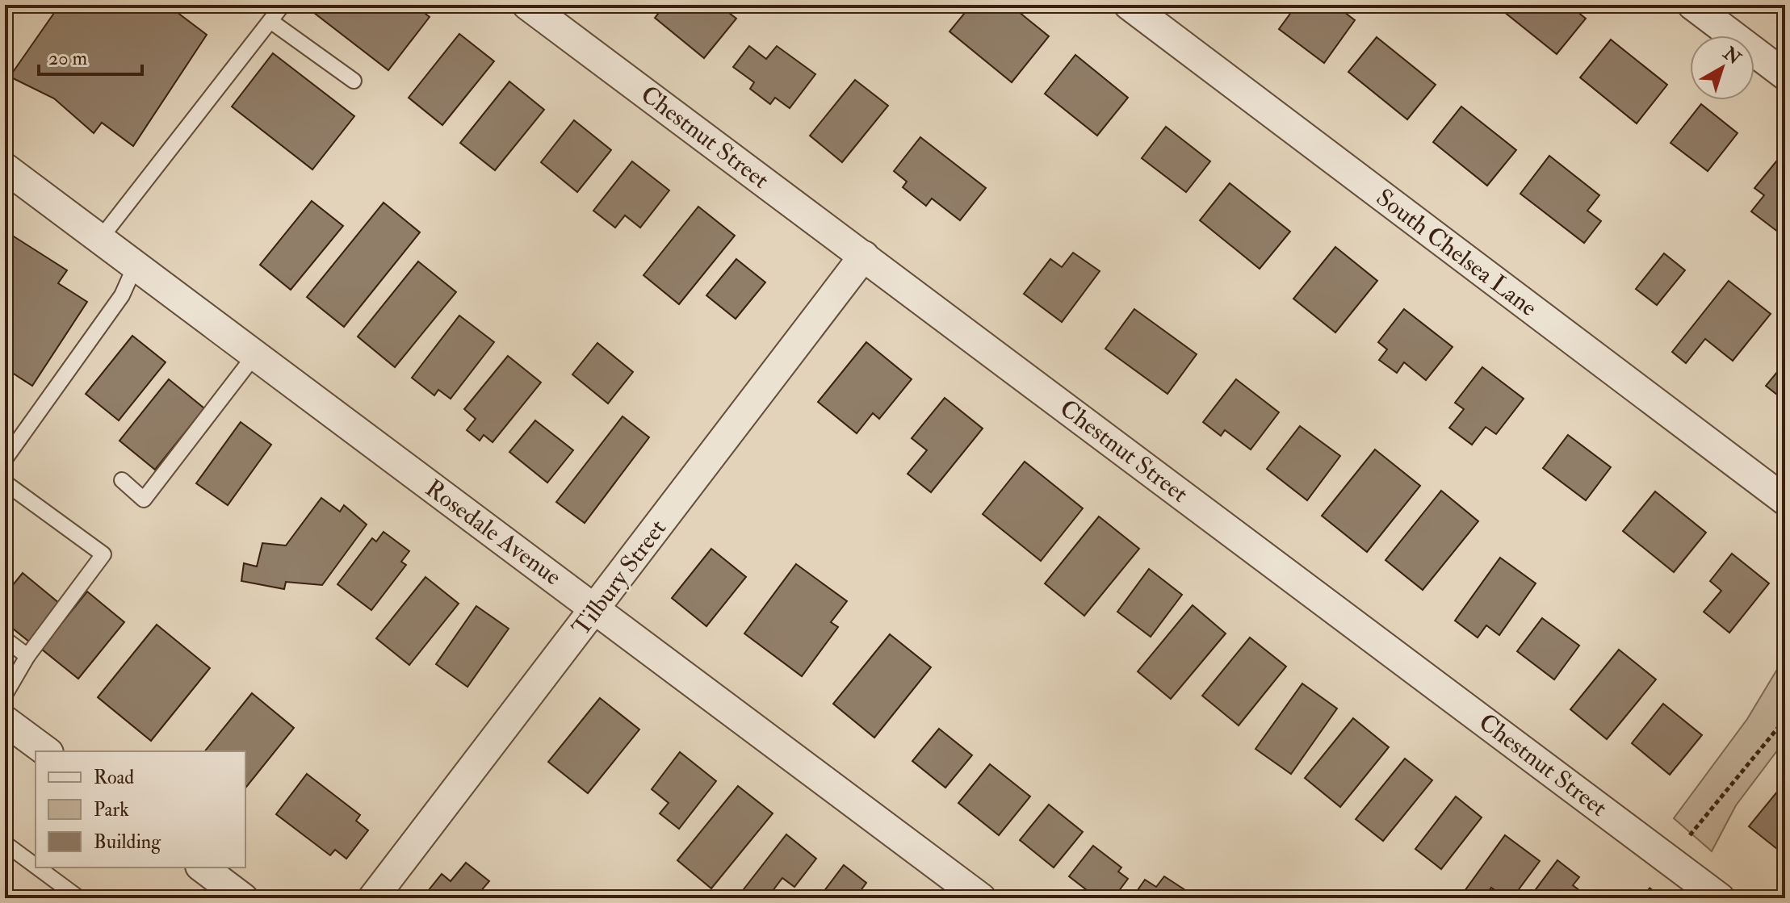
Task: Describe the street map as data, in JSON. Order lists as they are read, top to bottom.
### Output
{
  "streets": {
    "street": [
      "Chestnut Street",
      "South Chelsea Lane",
      "Rosedale Avenue",
      "Tilbury Street"
    ]
  },
  "crossings": [
    ["Chestnut Street", "Tilbury Street"],
    ["Rosedale Avenue", "Tilbury Street"]
  ],
  "legend": ["Road", "Park", "Building"],
  "scale_bar": "20 m",
  "north": "top right"
}
